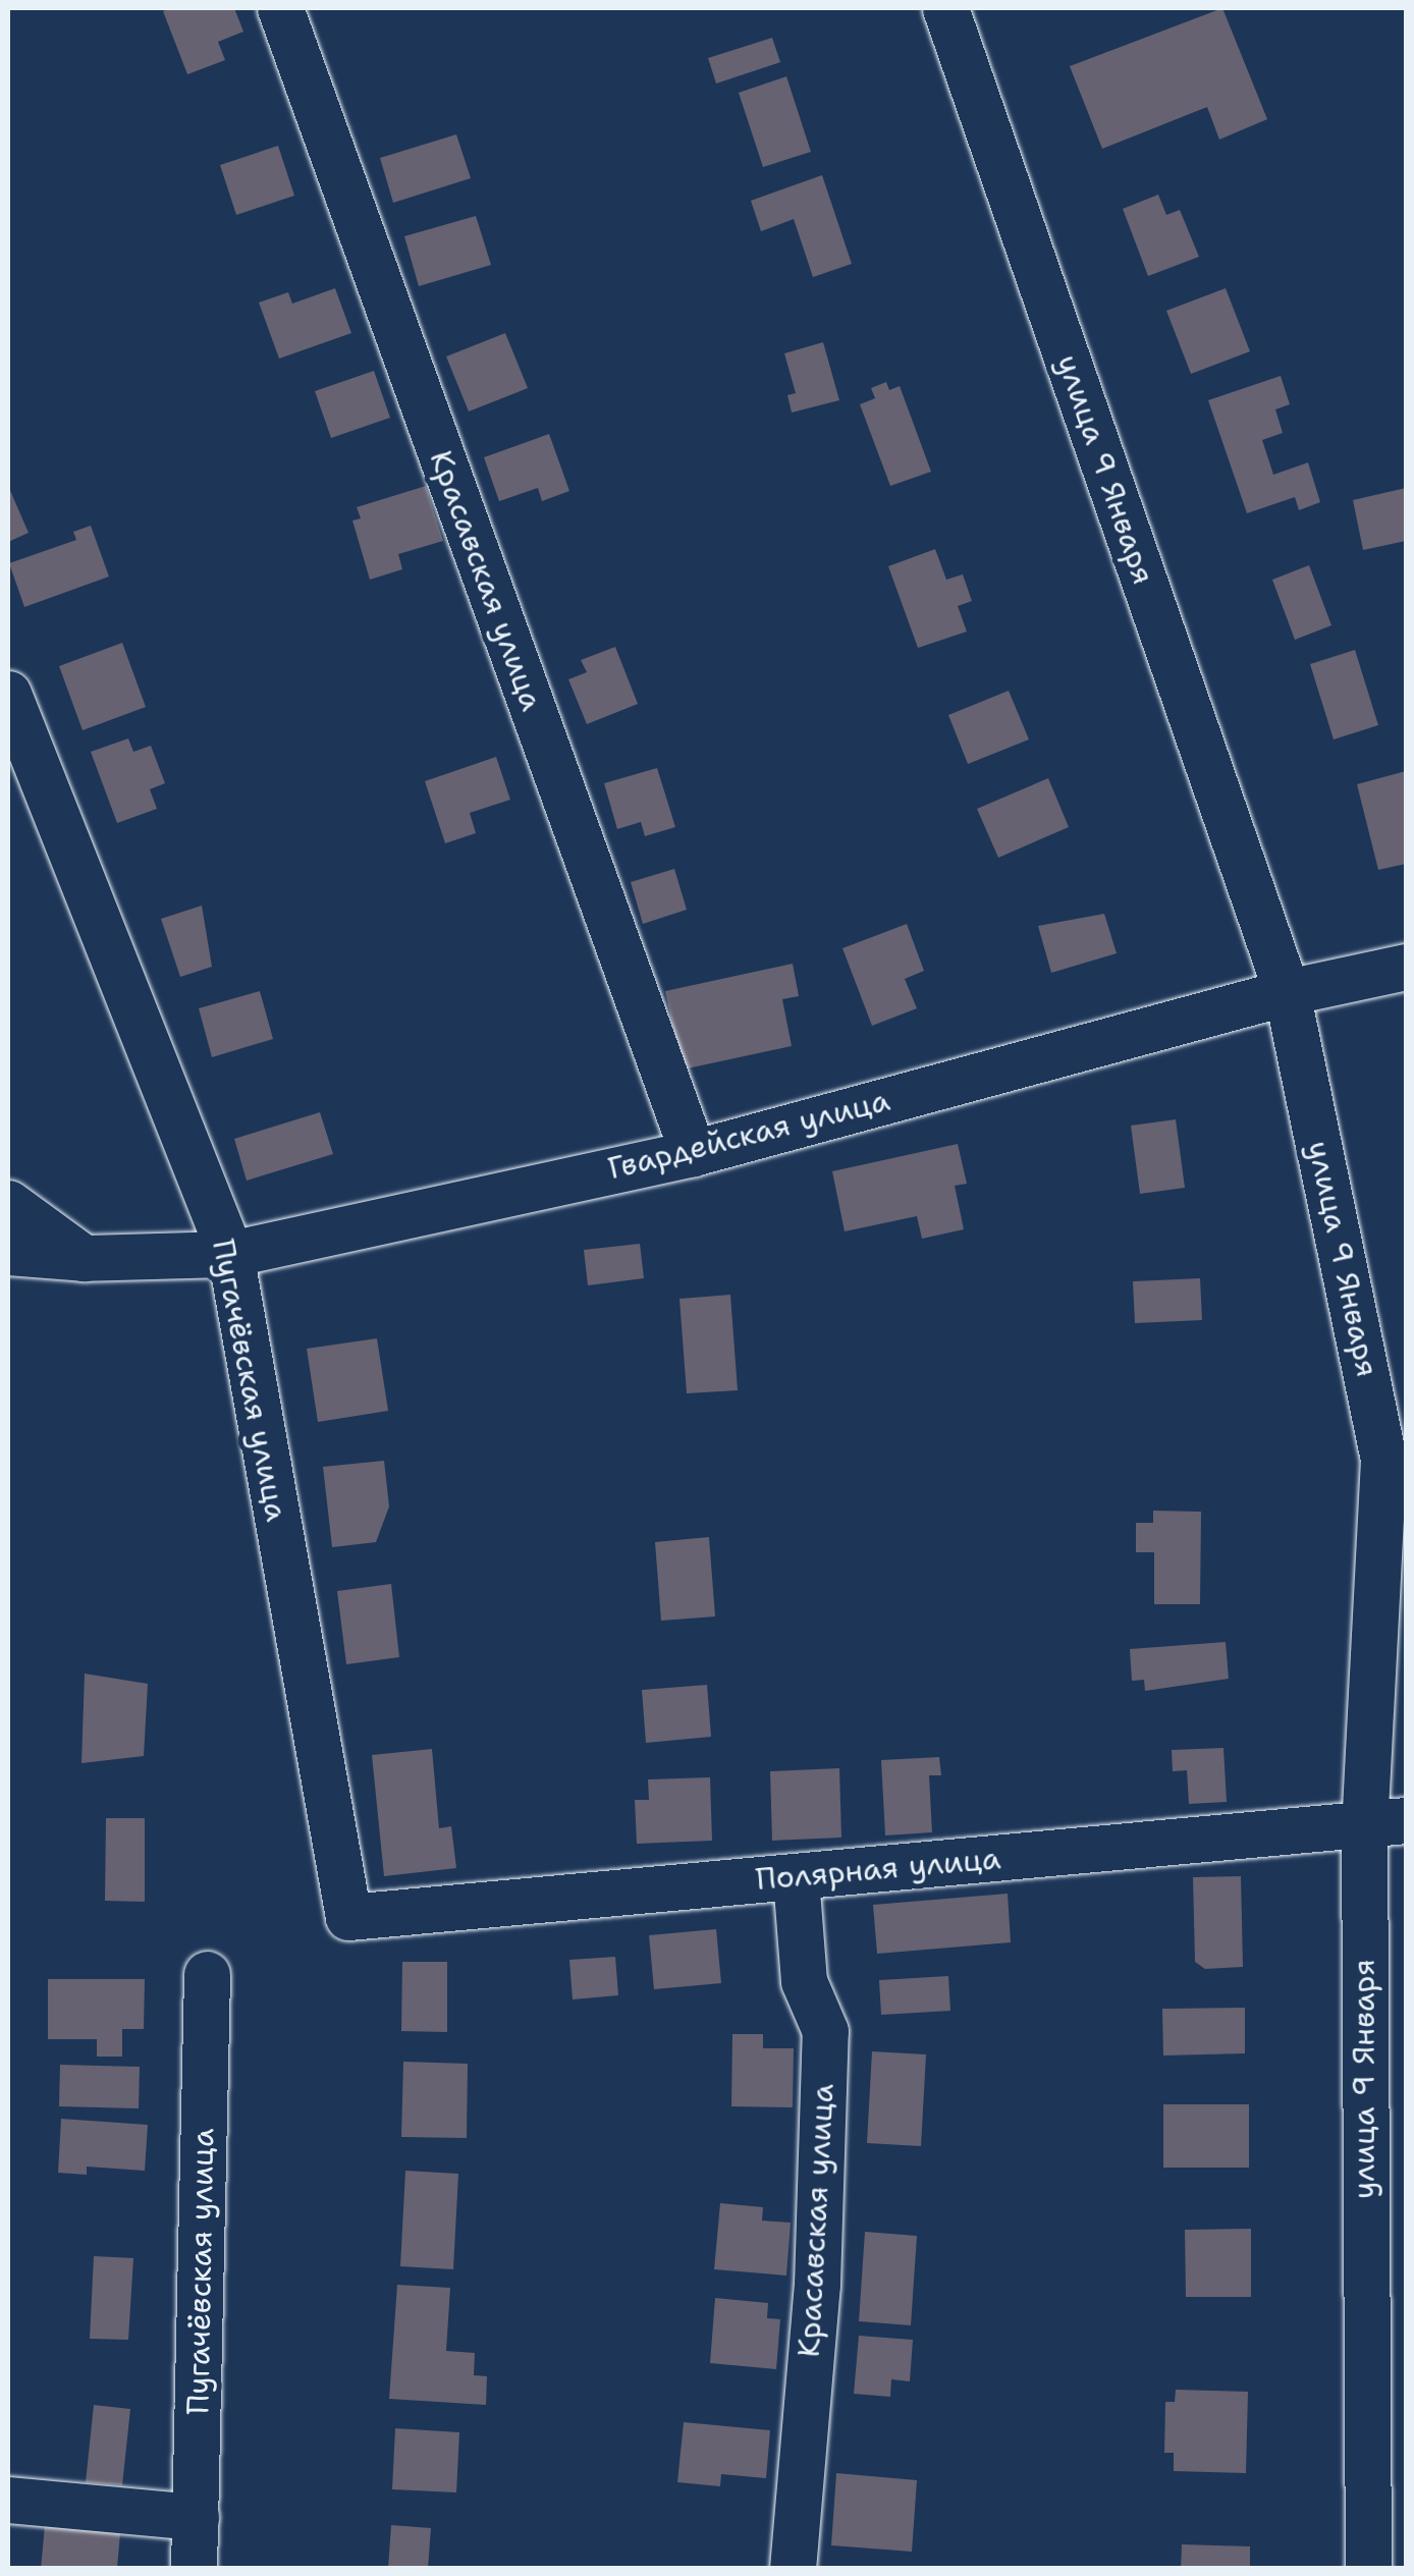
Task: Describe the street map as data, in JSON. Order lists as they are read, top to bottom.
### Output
{
  "streets": {
    "street": [
      "улица 9 Января",
      "Красавская улица",
      "Гвардейская улица",
      "Пугачёвская улица",
      "Полярная улица"
    ]
  },
  "crossings": [
    ["улица 9 Января", "Гвардейская улица"],
    ["улица 9 Января", "Полярная улица"],
    ["Красавская улица", "Гвардейская улица"],
    ["Красавская улица", "Полярная улица"],
    ["Гвардейская улица", "Пугачёвская улица"],
    ["Пугачёвская улица", "Полярная улица"]
  ]
}
